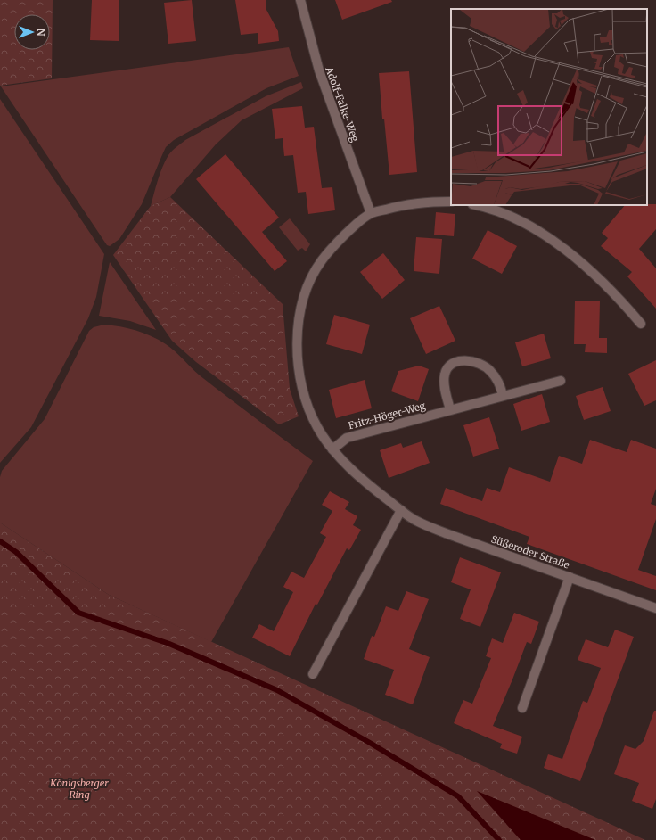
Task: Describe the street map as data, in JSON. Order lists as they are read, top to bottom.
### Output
{
  "streets": {
    "street": ["Adolf-Falke-Weg", "Fritz-Höger-Weg", "Süßeroder Straße"]
  },
  "crossings": [
    ["Adolf-Falke-Weg", "Süßeroder Straße"],
    ["Fritz-Höger-Weg", "Süßeroder Straße"]
  ],
  "parks": ["Königsberger Ring"],
  "north": "right"
}
